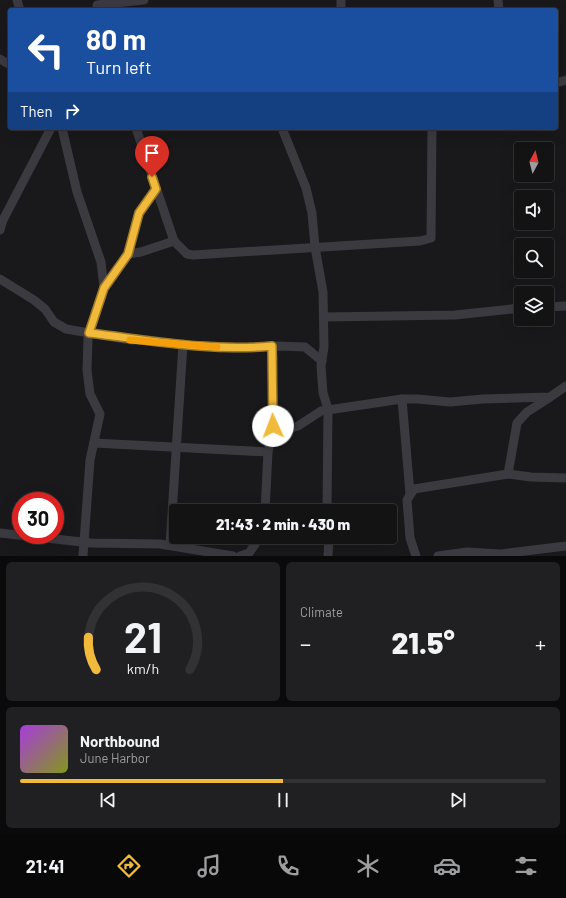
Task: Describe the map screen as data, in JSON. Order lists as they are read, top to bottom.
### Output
{
  "north": "top",
  "page": {
    "turn": ["80 m", "Turn left"],
    "then": "Then",
    "limit": "30",
    "trip": "21:43 · 2 min · 430 m",
    "tile": "Climate",
    "heat": ["−", "21.5°", "+"],
    "song": ["Northbound", "June Harbor"],
    "tabs": "21:41",
    "gauge": ["21", "km/h"]
  }
}
